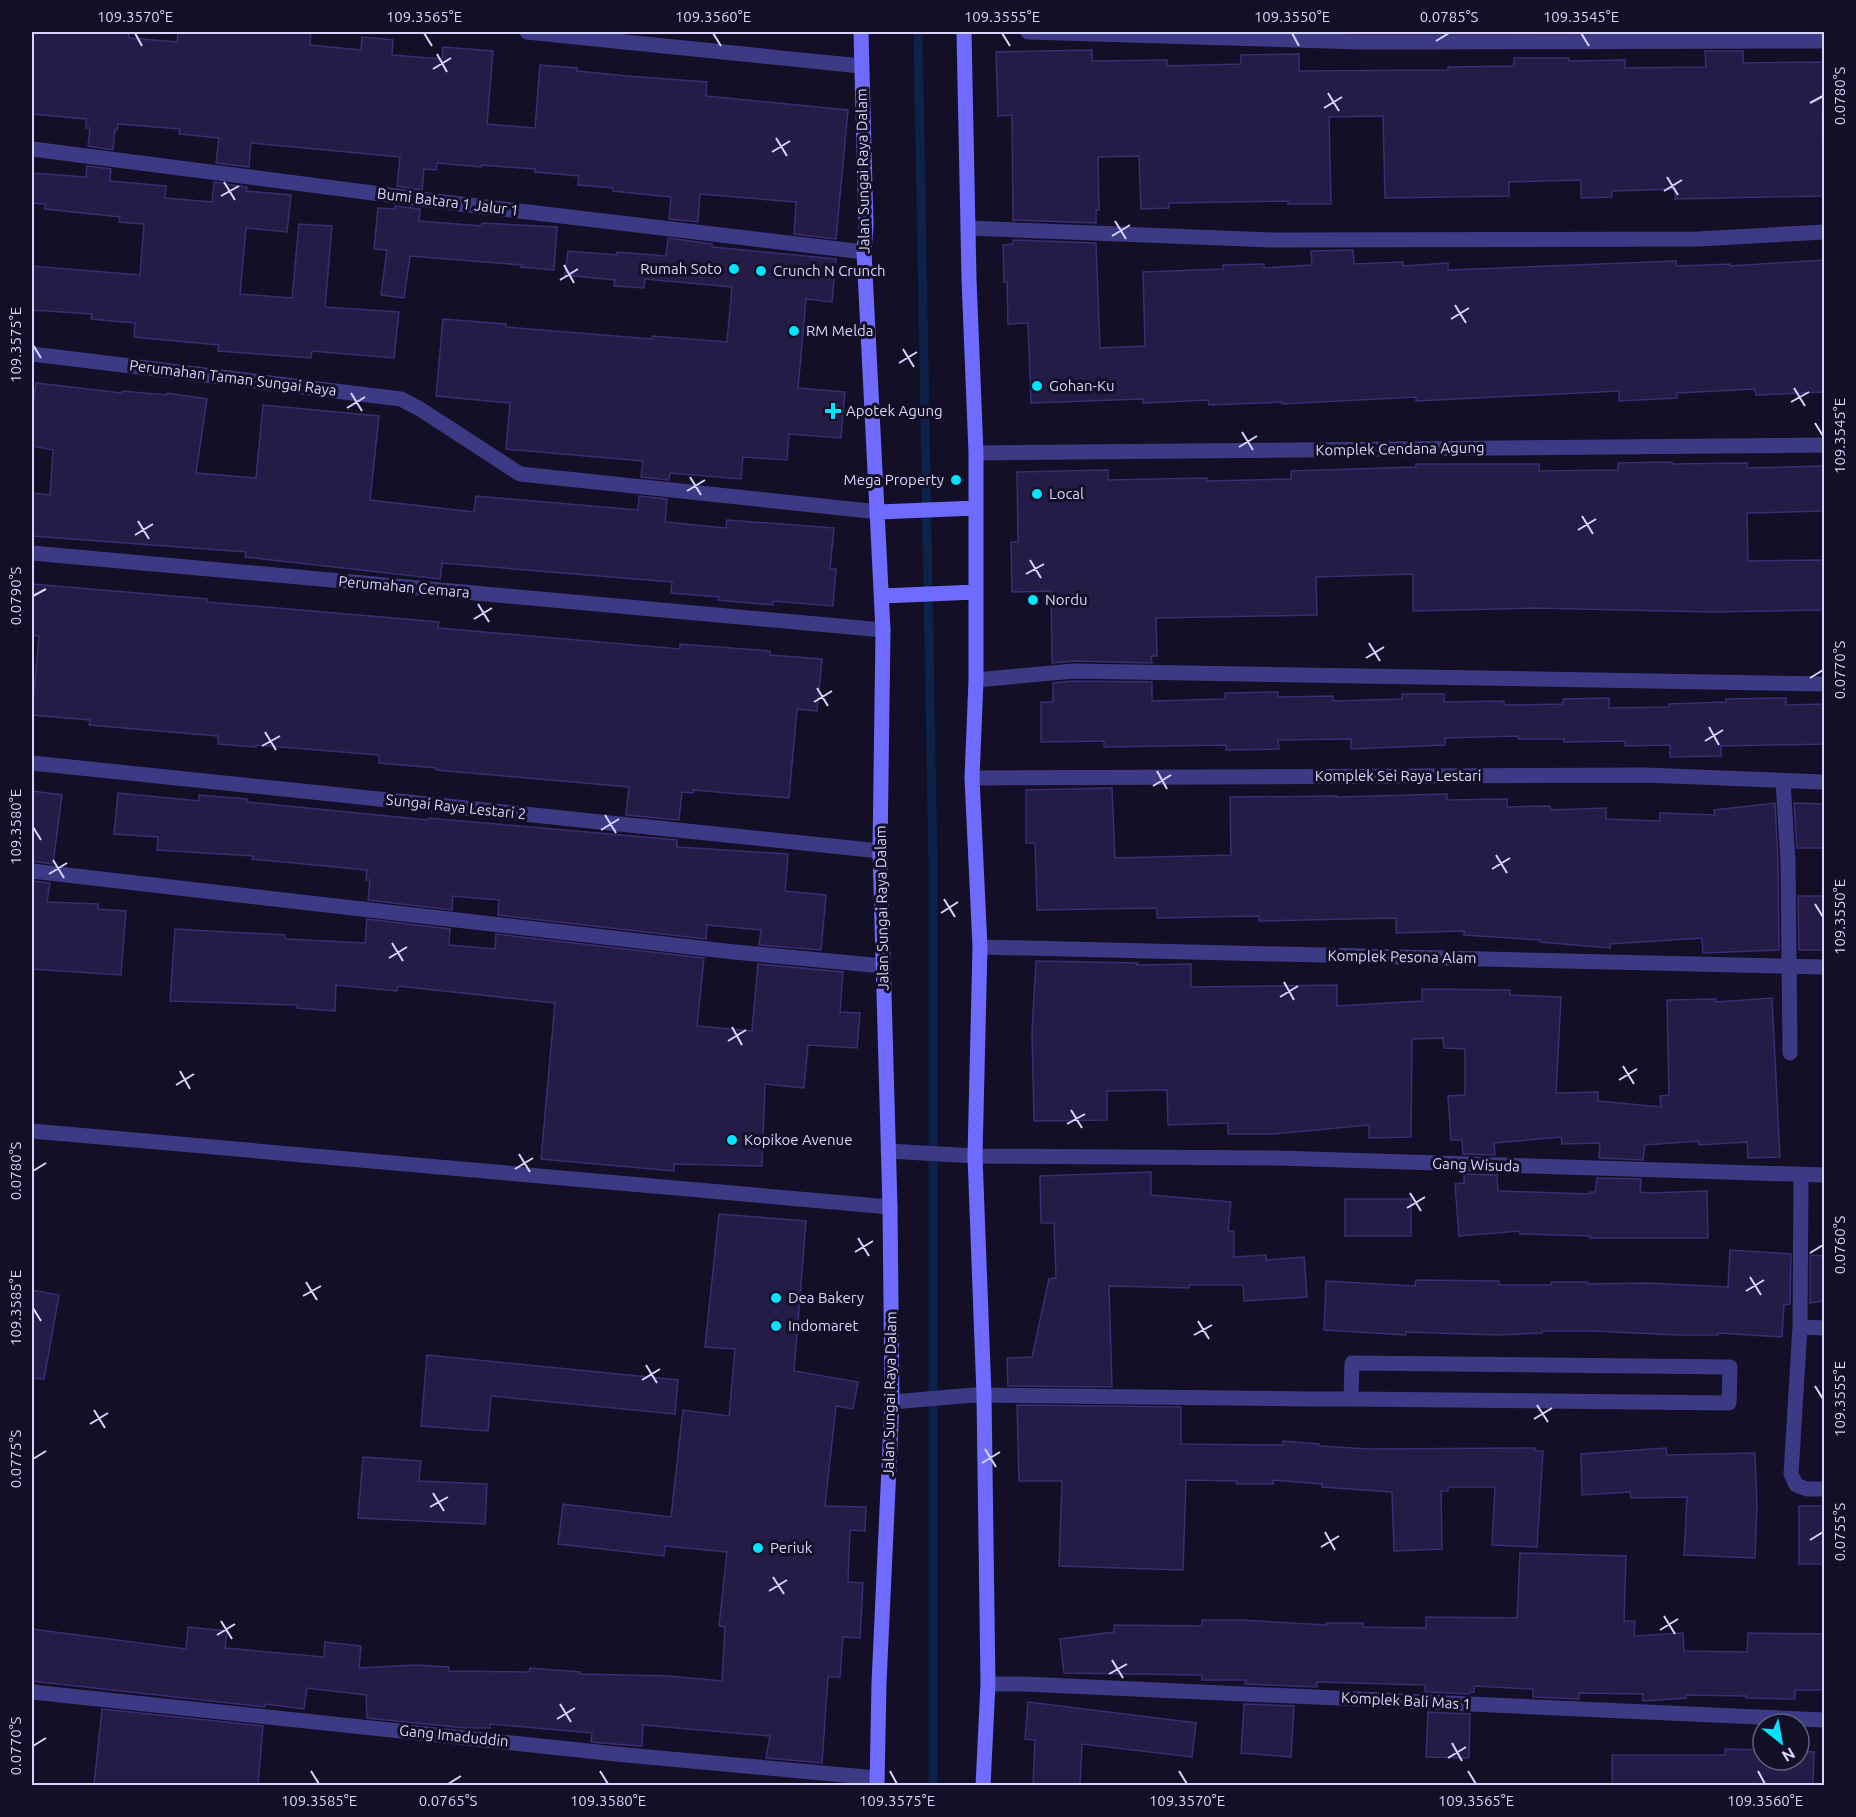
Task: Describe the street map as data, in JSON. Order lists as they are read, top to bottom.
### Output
{
  "streets": {
    "street": [
      "Jalan Sungai Raya Dalam",
      "Bumi Batara 1 Jalur 1",
      "Perumahan Taman Sungai Raya",
      "Komplek Cendana Agung",
      "Perumahan Cemara",
      "Komplek Sei Raya Lestari",
      "Sungai Raya Lestari 2",
      "Komplek Pesona Alam",
      "Gang Wisuda",
      "Komplek Bali Mas 1",
      "Gang Imaduddin"
    ]
  },
  "crossings": [
    ["Jalan Sungai Raya Dalam", "Bumi Batara 1 Jalur 1"],
    ["Jalan Sungai Raya Dalam", "Perumahan Taman Sungai Raya"],
    ["Jalan Sungai Raya Dalam", "Perumahan Cemara"],
    ["Jalan Sungai Raya Dalam", "Sungai Raya Lestari 2"],
    ["Jalan Sungai Raya Dalam", "Gang Wisuda"],
    ["Jalan Sungai Raya Dalam", "Gang Imaduddin"]
  ],
  "places": {
    "other": [
      "Rumah Soto",
      "Crunch N Crunch",
      "RM Melda",
      "Gohan-Ku",
      "Mega Property",
      "Local",
      "Nordu",
      "Kopikoe Avenue",
      "Dea Bakery",
      "Indomaret",
      "Periuk"
    ],
    "health": ["Apotek Agung"]
  },
  "north": "bottom right",
  "coordinates": [
    "109.3570°E",
    "109.3565°E",
    "109.3560°E",
    "109.3555°E",
    "109.3550°E",
    "0.0785°S",
    "109.3545°E",
    "0.0780°S",
    "109.3575°E",
    "0.0790°S",
    "0.0770°S",
    "109.3580°E",
    "0.0760°S",
    "109.3585°E",
    "0.0775°S",
    "0.0755°S",
    "0.0765°S"
  ]
}
